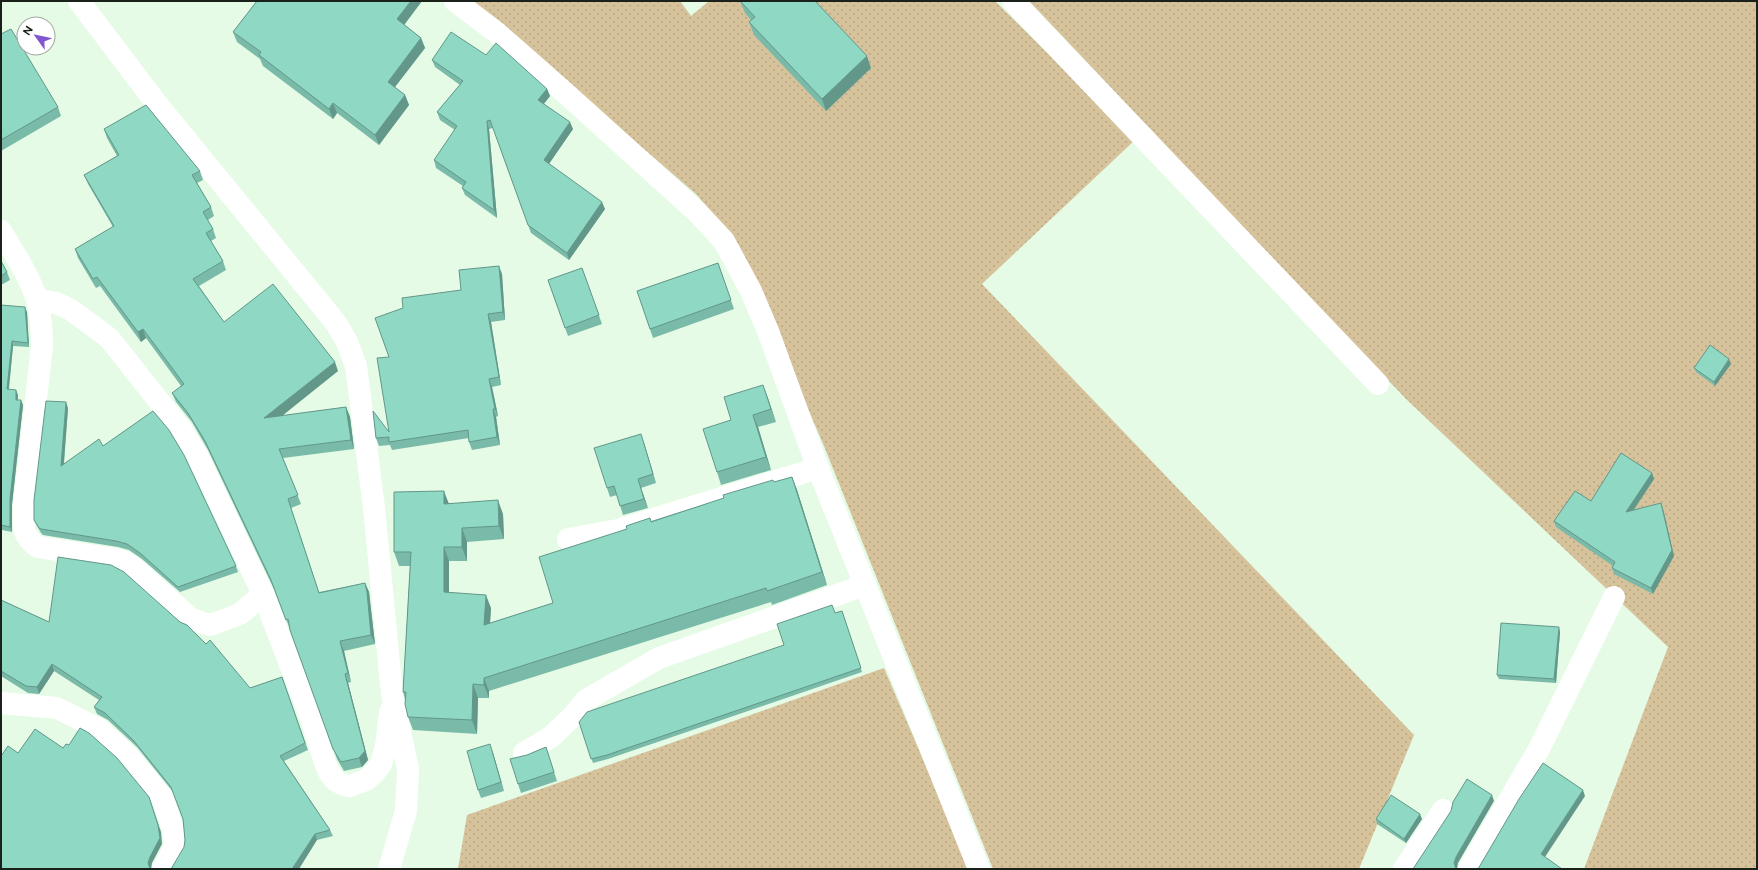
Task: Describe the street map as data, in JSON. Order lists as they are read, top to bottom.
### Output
{
  "north": "top left"
}
